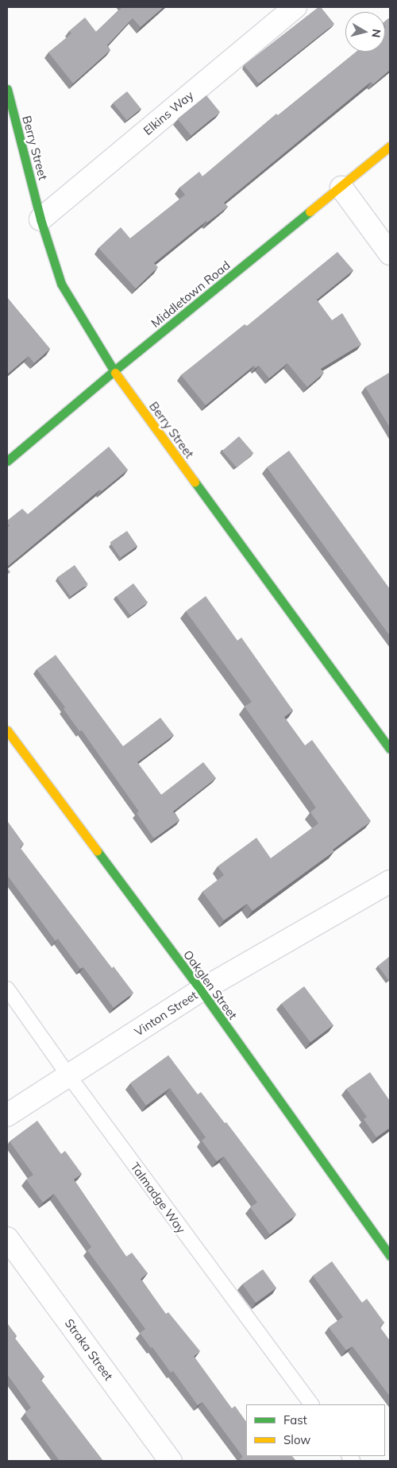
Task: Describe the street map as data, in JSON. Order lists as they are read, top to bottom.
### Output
{
  "streets": {
    "street": [
      "Elkins Way",
      "Berry Street",
      "Middletown Road",
      "Oakglen Street",
      "Vinton Street",
      "Straka Street"
    ],
    "lane": ["Talmadge Way"]
  },
  "crossings": [
    ["Elkins Way", "Berry Street"],
    ["Berry Street", "Middletown Road"],
    ["Oakglen Street", "Vinton Street"],
    ["Vinton Street", "Talmadge Way"]
  ],
  "legend": ["Fast", "Slow"],
  "north": "right"
}
